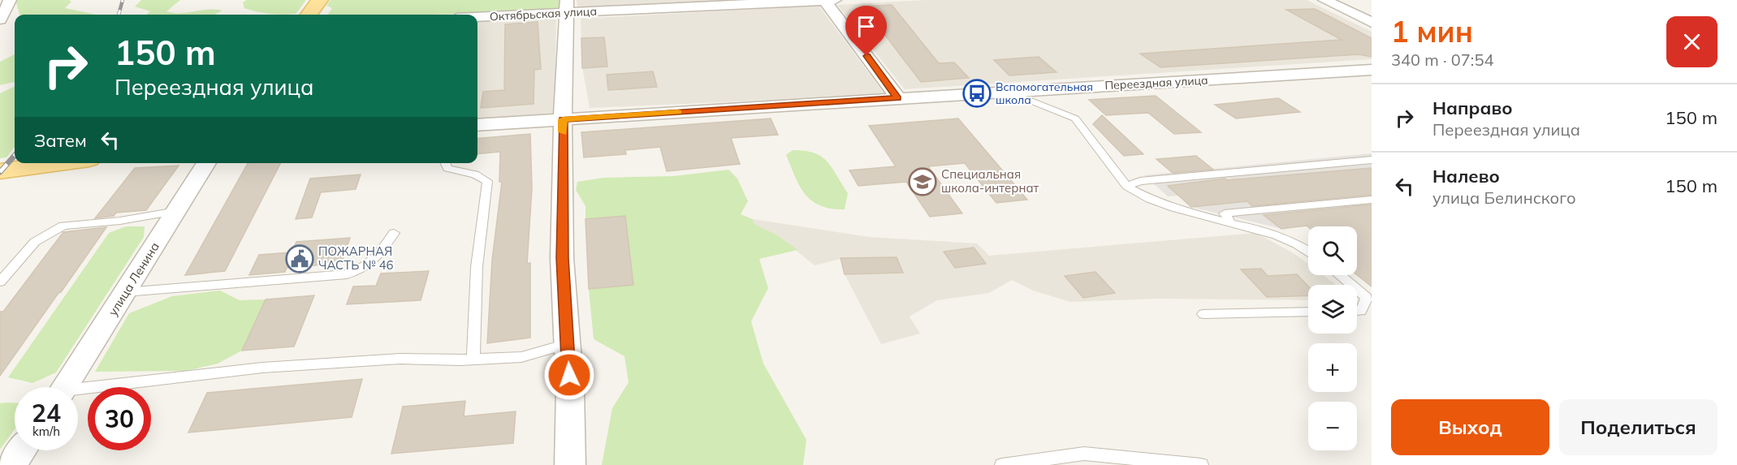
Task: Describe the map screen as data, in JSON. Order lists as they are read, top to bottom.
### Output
{
  "streets": {
    "street": ["Октябрьская улица", "Переездная улица", "улица Ленина"]
  },
  "places": {
    "bus stop": ["Вспомогательная школа"],
    "school or university": ["Специальная школа-интернат"],
    "public building": ["ПОЖАРНАЯ ЧАСТЬ № 46"]
  },
  "page": {
    "heading": ["1 мин", "340 m · 07:54"],
    "turn": ["150 m", "Переездная улица"],
    "list": [
      {
        "name": "Направо",
        "note": "Переездная улица",
        "value": "150 m"
      },
      {
        "name": "Налево",
        "note": "улица Белинского",
        "value": "150 m"
      }
    ],
    "then": "Затем",
    "map_buttons": ["+", "−"],
    "speed": "24 km/h",
    "limit": "30",
    "buttons": ["Выход", "Поделиться"]
  }
}
